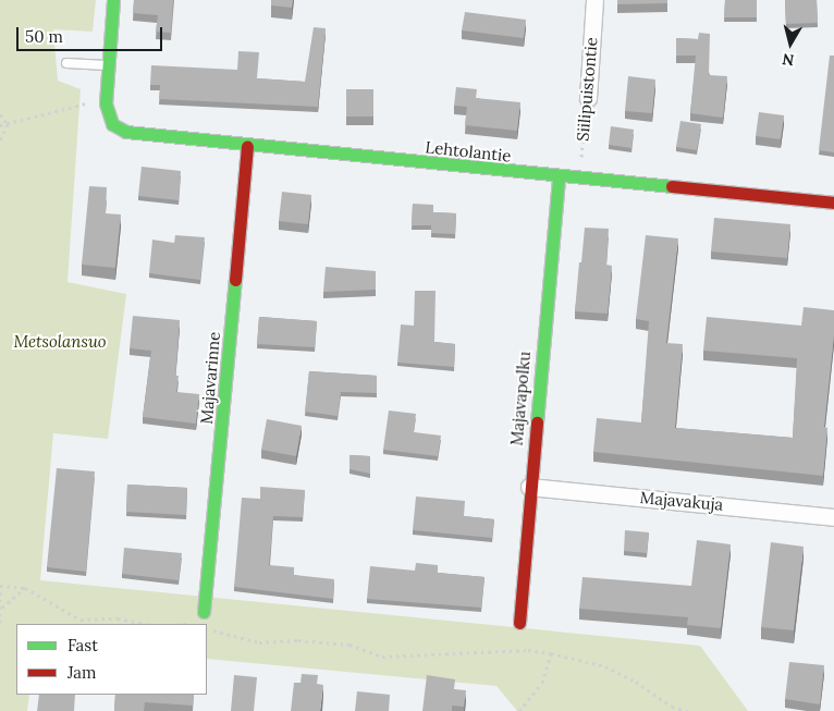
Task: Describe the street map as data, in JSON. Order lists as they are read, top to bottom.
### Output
{
  "streets": {
    "street": [
      "Siilipuistontie",
      "Lehtolantie",
      "Majavarinne",
      "Majavapolku",
      "Majavakuja"
    ]
  },
  "crossings": [
    ["Siilipuistontie", "Lehtolantie"],
    ["Lehtolantie", "Majavarinne"],
    ["Lehtolantie", "Majavapolku"],
    ["Majavapolku", "Majavakuja"]
  ],
  "parks": ["Metsolansuo"],
  "legend": ["Fast", "Jam"],
  "scale_bar": "50 m",
  "north": "bottom"
}
